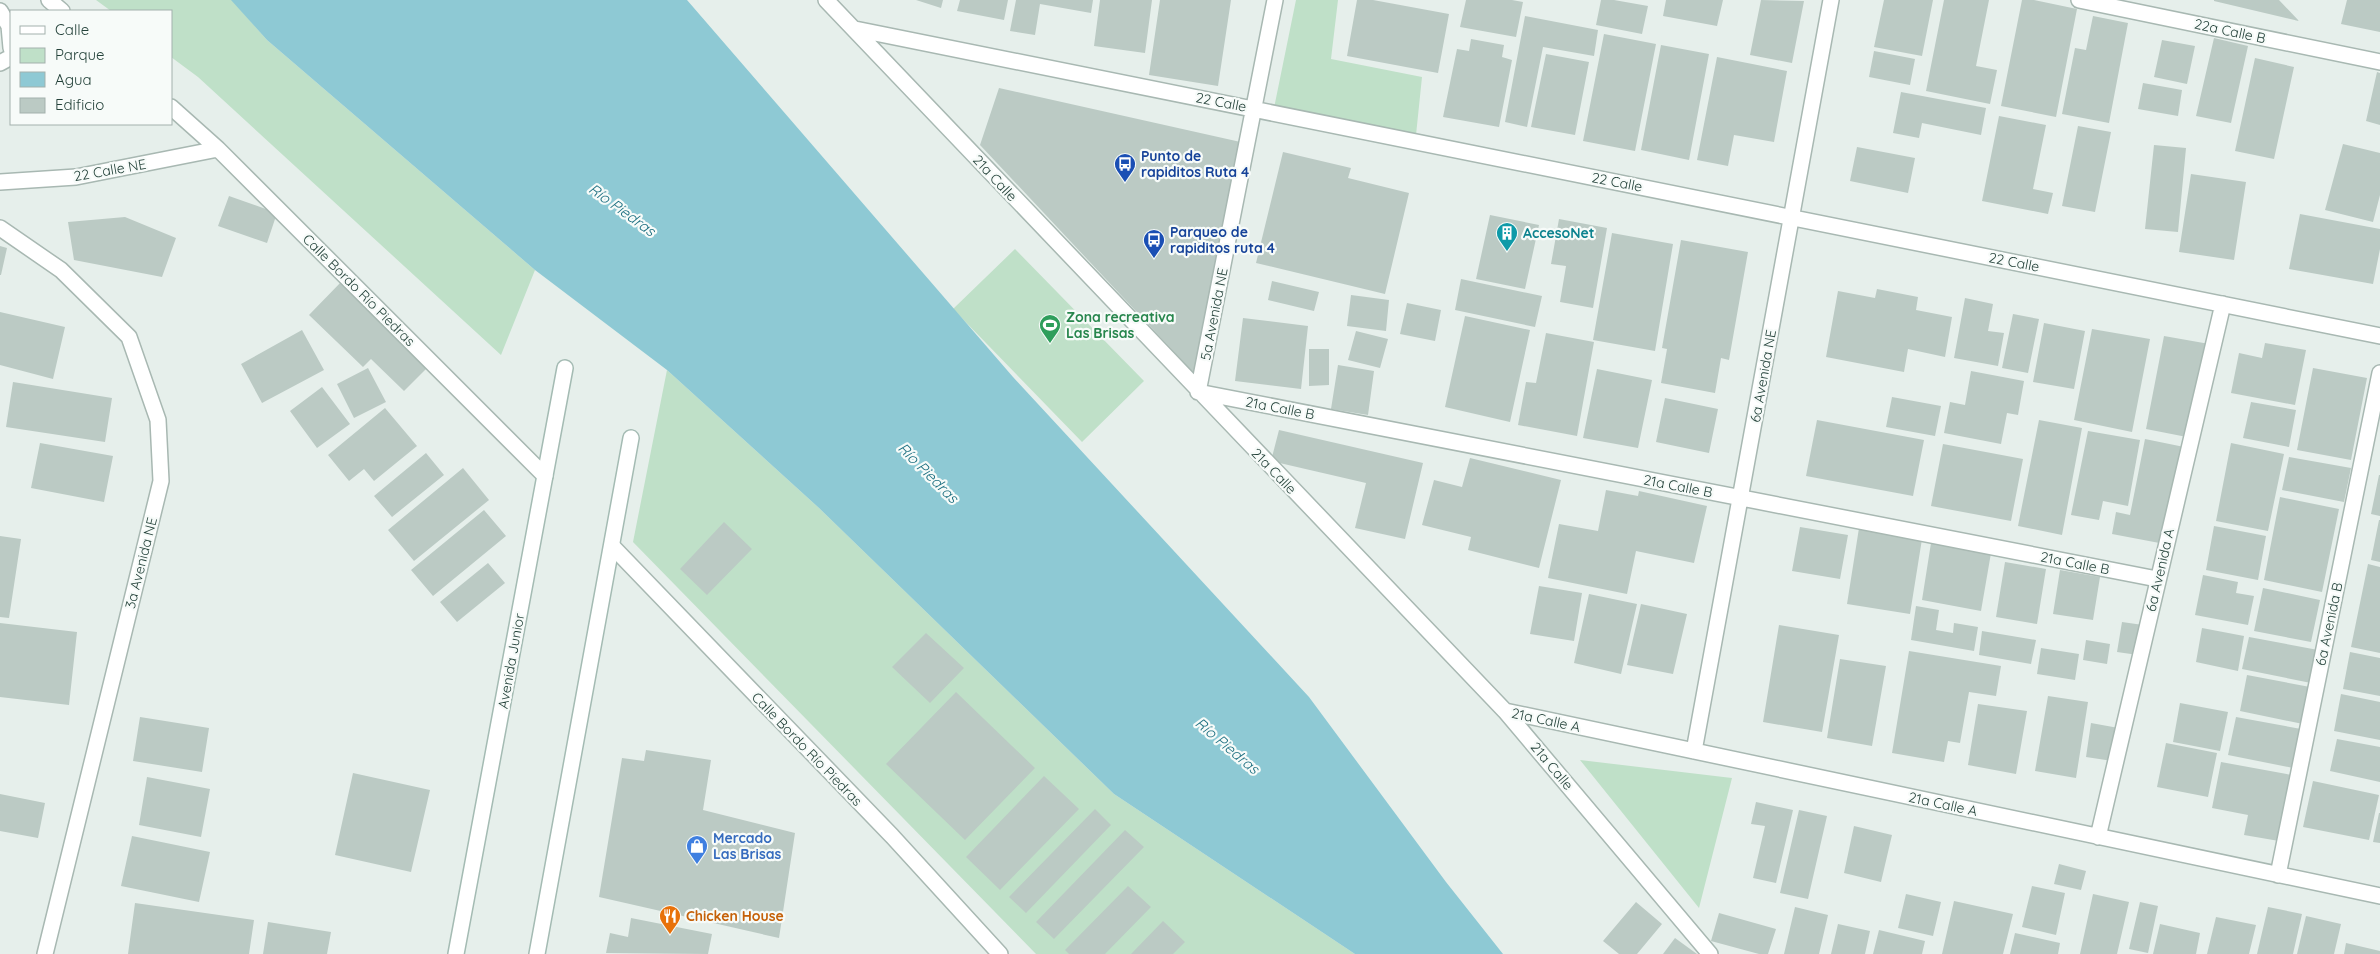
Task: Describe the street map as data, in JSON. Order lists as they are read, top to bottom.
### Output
{
  "streets": {
    "street": [
      "22a Calle B",
      "22 Calle",
      "22 Calle NE",
      "21a Calle",
      "Calle Bordo Río Piedras",
      "5a Avenida NE",
      "6a Avenida NE",
      "21a Calle B",
      "3a Avenida NE",
      "6a Avenida A",
      "6a Avenida B",
      "Avenida Junior",
      "21a Calle A"
    ]
  },
  "crossings": [
    ["22 Calle", "21a Calle"],
    ["22 Calle", "5a Avenida NE"],
    ["22 Calle", "6a Avenida NE"],
    ["22 Calle", "6a Avenida A"],
    ["22 Calle NE", "Calle Bordo Río Piedras"],
    ["21a Calle", "5a Avenida NE"],
    ["21a Calle", "21a Calle B"],
    ["21a Calle", "21a Calle A"],
    ["Calle Bordo Río Piedras", "Avenida Junior"],
    ["5a Avenida NE", "21a Calle B"],
    ["6a Avenida NE", "21a Calle B"],
    ["6a Avenida NE", "21a Calle A"],
    ["21a Calle B", "6a Avenida A"],
    ["6a Avenida A", "21a Calle A"],
    ["6a Avenida B", "21a Calle A"]
  ],
  "water": ["Río Piedras"],
  "places": {
    "bus stop": ["Punto de rapiditos Ruta 4", "Parqueo de rapiditos ruta 4"],
    "building": ["AccesoNet"],
    "sports": ["Zona recreativa Las Brisas"],
    "shop": ["Mercado Las Brisas"],
    "restaurant": ["Chicken House"]
  },
  "legend": [
    "Calle",
    "Parque",
    "Agua",
    "Edificio"
  ]
}
